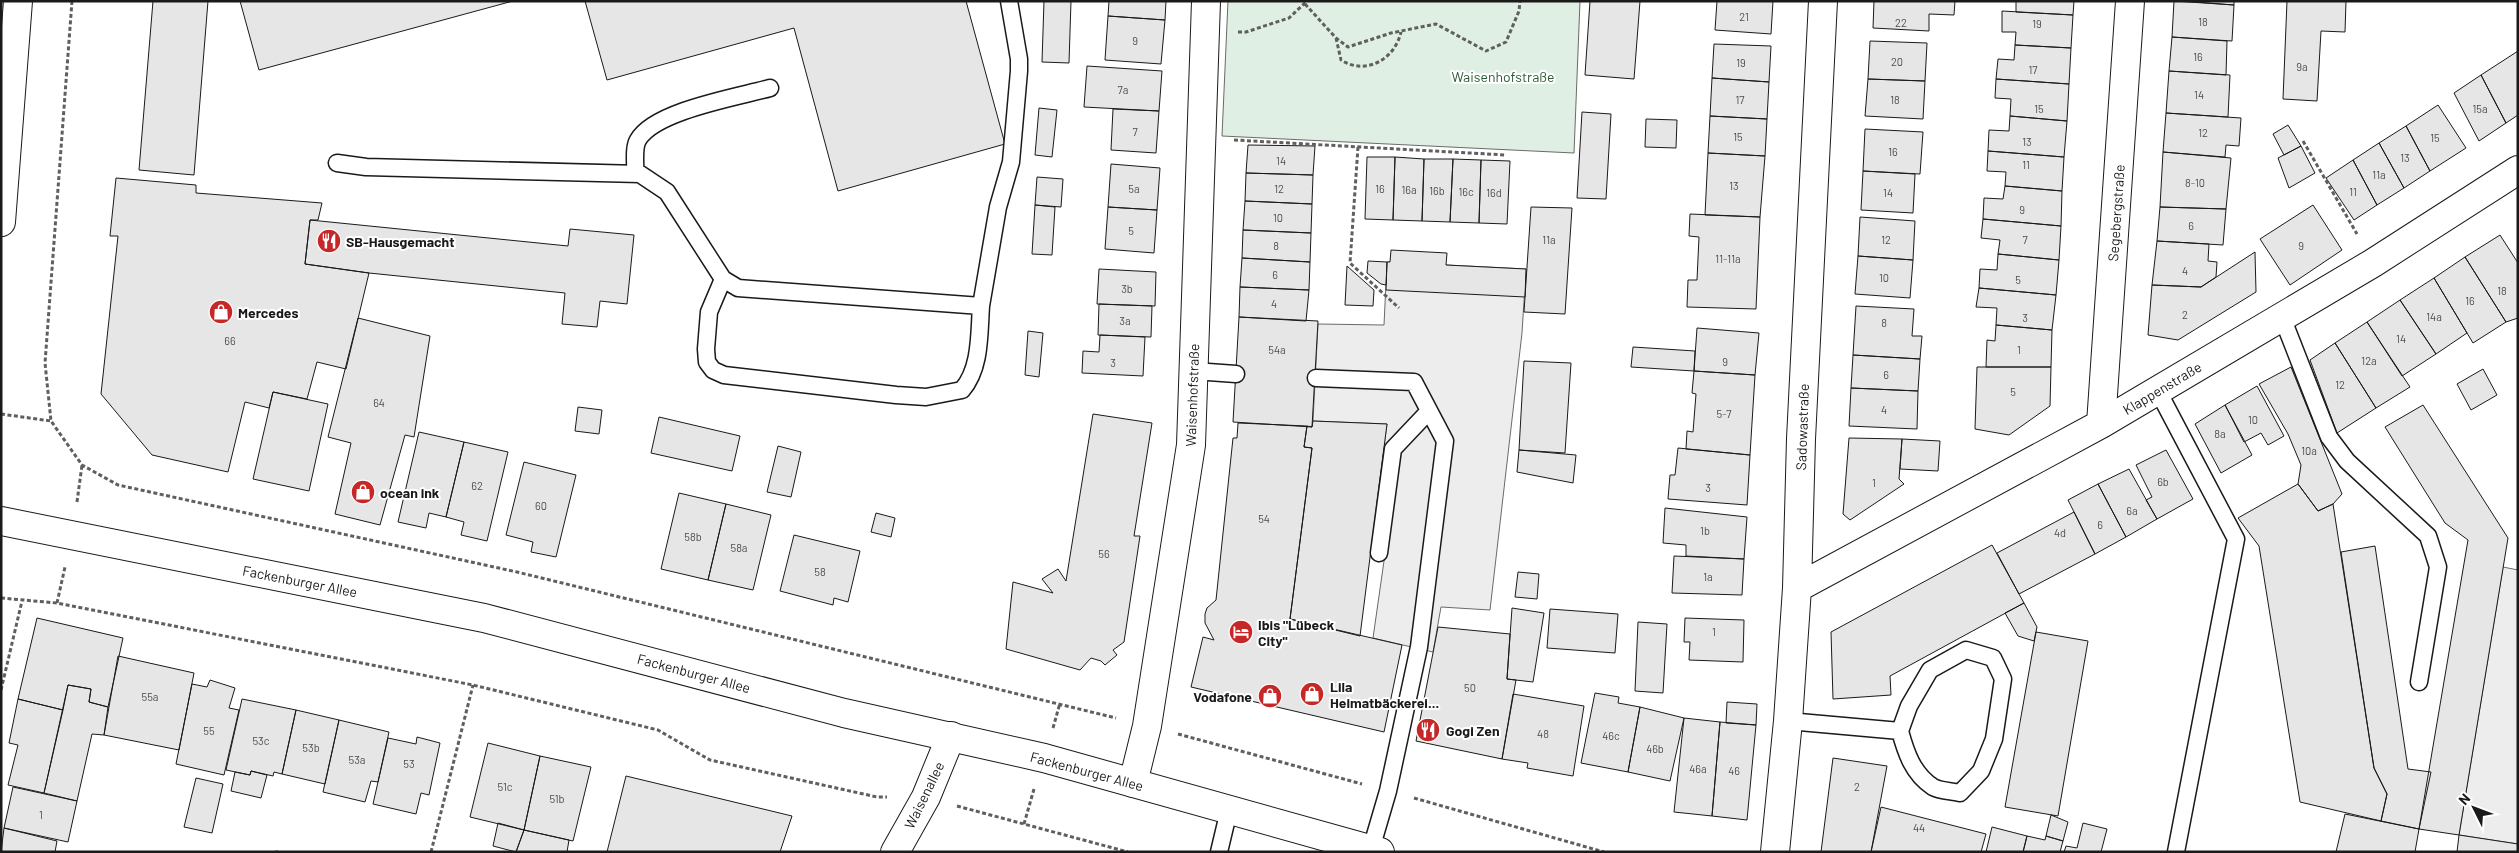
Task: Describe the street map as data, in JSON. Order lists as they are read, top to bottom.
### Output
{
  "streets": {
    "street": [
      "Segebergstraße",
      "Klappenstraße",
      "Waisenhofstraße",
      "Sadowastraße",
      "Fackenburger Allee",
      "Waisenallee"
    ]
  },
  "crossings": [
    ["Segebergstraße", "Klappenstraße"],
    ["Klappenstraße", "Sadowastraße"],
    ["Waisenhofstraße", "Fackenburger Allee"],
    ["Fackenburger Allee", "Waisenallee"]
  ],
  "parks": ["Waisenhofstraße"],
  "places": {
    "restaurant": ["SB-Hausgemacht", "Gogi Zen"],
    "shop": [
      "Mercedes",
      "ocean ink",
      "Lila Heimatbäckerei...",
      "Vodafone"
    ],
    "hotel": ["Ibis \"Lübeck City\""]
  },
  "house_numbers": [
    "21",
    "18",
    "22",
    "19",
    "9",
    "16",
    "20",
    "19",
    "9a",
    "17",
    "7a",
    "14",
    "17",
    "18",
    "15",
    "15a",
    "7",
    "12",
    "15",
    "15",
    "13",
    "16",
    "13",
    "14",
    "11",
    "11a",
    "8-10",
    "13",
    "5a",
    "12",
    "16",
    "16a",
    "16b",
    "16c",
    "11",
    "16d",
    "14",
    "9",
    "10",
    "6",
    "5",
    "11a",
    "12",
    "7",
    "8",
    "9",
    "11-11a",
    "4",
    "6",
    "10",
    "5",
    "3b",
    "18",
    "16",
    "4",
    "2",
    "14a",
    "3",
    "3a",
    "8",
    "14",
    "66",
    "54a",
    "1",
    "12a",
    "9",
    "3",
    "6",
    "12",
    "5",
    "64",
    "4",
    "5-7",
    "10",
    "8a",
    "10a",
    "6b",
    "1",
    "62",
    "3",
    "60",
    "6a",
    "54",
    "6",
    "1b",
    "4d",
    "58b",
    "58a",
    "56",
    "58",
    "1a",
    "1",
    "50",
    "55a",
    "55",
    "48",
    "46c",
    "53c",
    "53b",
    "46b",
    "53a",
    "53",
    "46a",
    "46",
    "51c",
    "2",
    "51b",
    "1",
    "44"
  ],
  "north": "top left"
}
